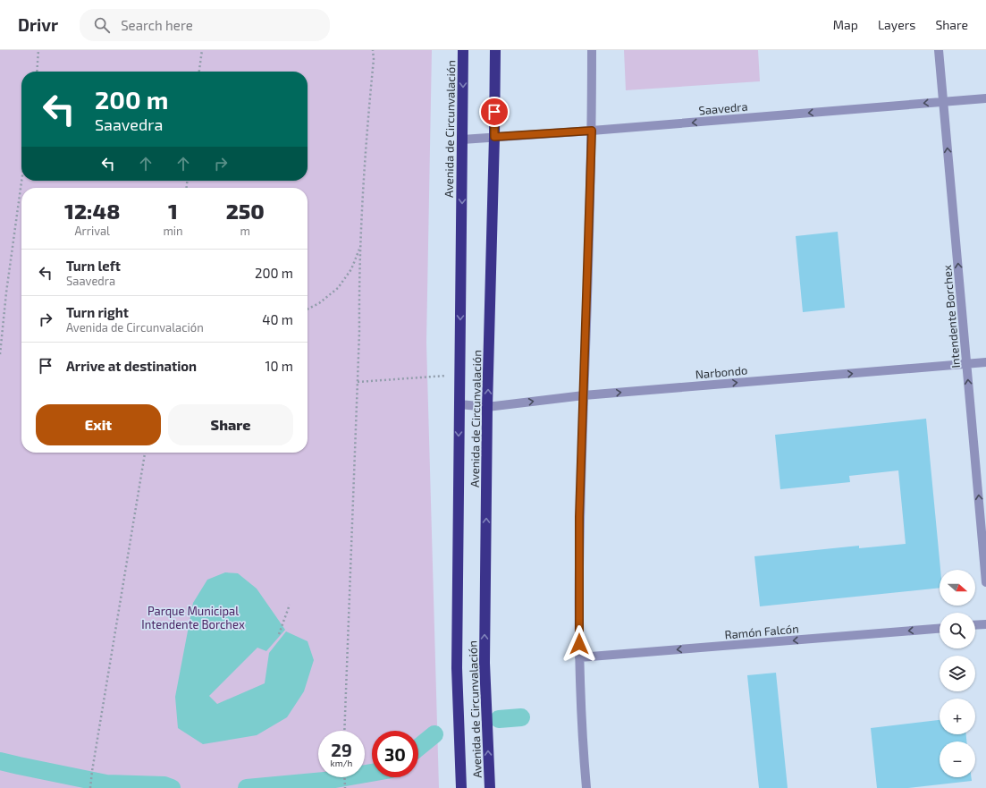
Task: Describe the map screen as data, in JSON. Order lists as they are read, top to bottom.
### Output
{
  "streets": {
    "highway": ["Avenida de Circunvalación"],
    "street": [
      "Saavedra",
      "Intendente Borchex",
      "Narbondo",
      "Ramón Falcón"
    ]
  },
  "crossings": [
    ["Saavedra", "Avenida de Circunvalación"],
    ["Saavedra", "Intendente Borchex"],
    ["Avenida de Circunvalación", "Narbondo"],
    ["Intendente Borchex", "Narbondo"]
  ],
  "one_way": [
    "Saavedra",
    "Intendente Borchex",
    "Narbondo",
    "Ramón Falcón"
  ],
  "parks": ["Parque Municipal Intendente Borchex"],
  "north": "right",
  "page": {
    "header": "Drivr",
    "search": "Search here",
    "nav": ["Map", "Layers", "Share"],
    "turn": ["200 m", "Saavedra"],
    "eta": [
      "12:48",
      "Arrival",
      "1",
      "min",
      "250",
      "m"
    ],
    "list": [
      {
        "name": "Turn left",
        "note": "Saavedra",
        "value": "200 m"
      },
      {
        "name": "Turn right",
        "note": "Avenida de Circunvalación",
        "value": "40 m"
      },
      {
        "name": "Arrive at destination",
        "value": "10 m"
      }
    ],
    "buttons": ["Exit", "Share"],
    "map_buttons": ["+", "−"],
    "speed": "29 km/h",
    "limit": "30"
  }
}
